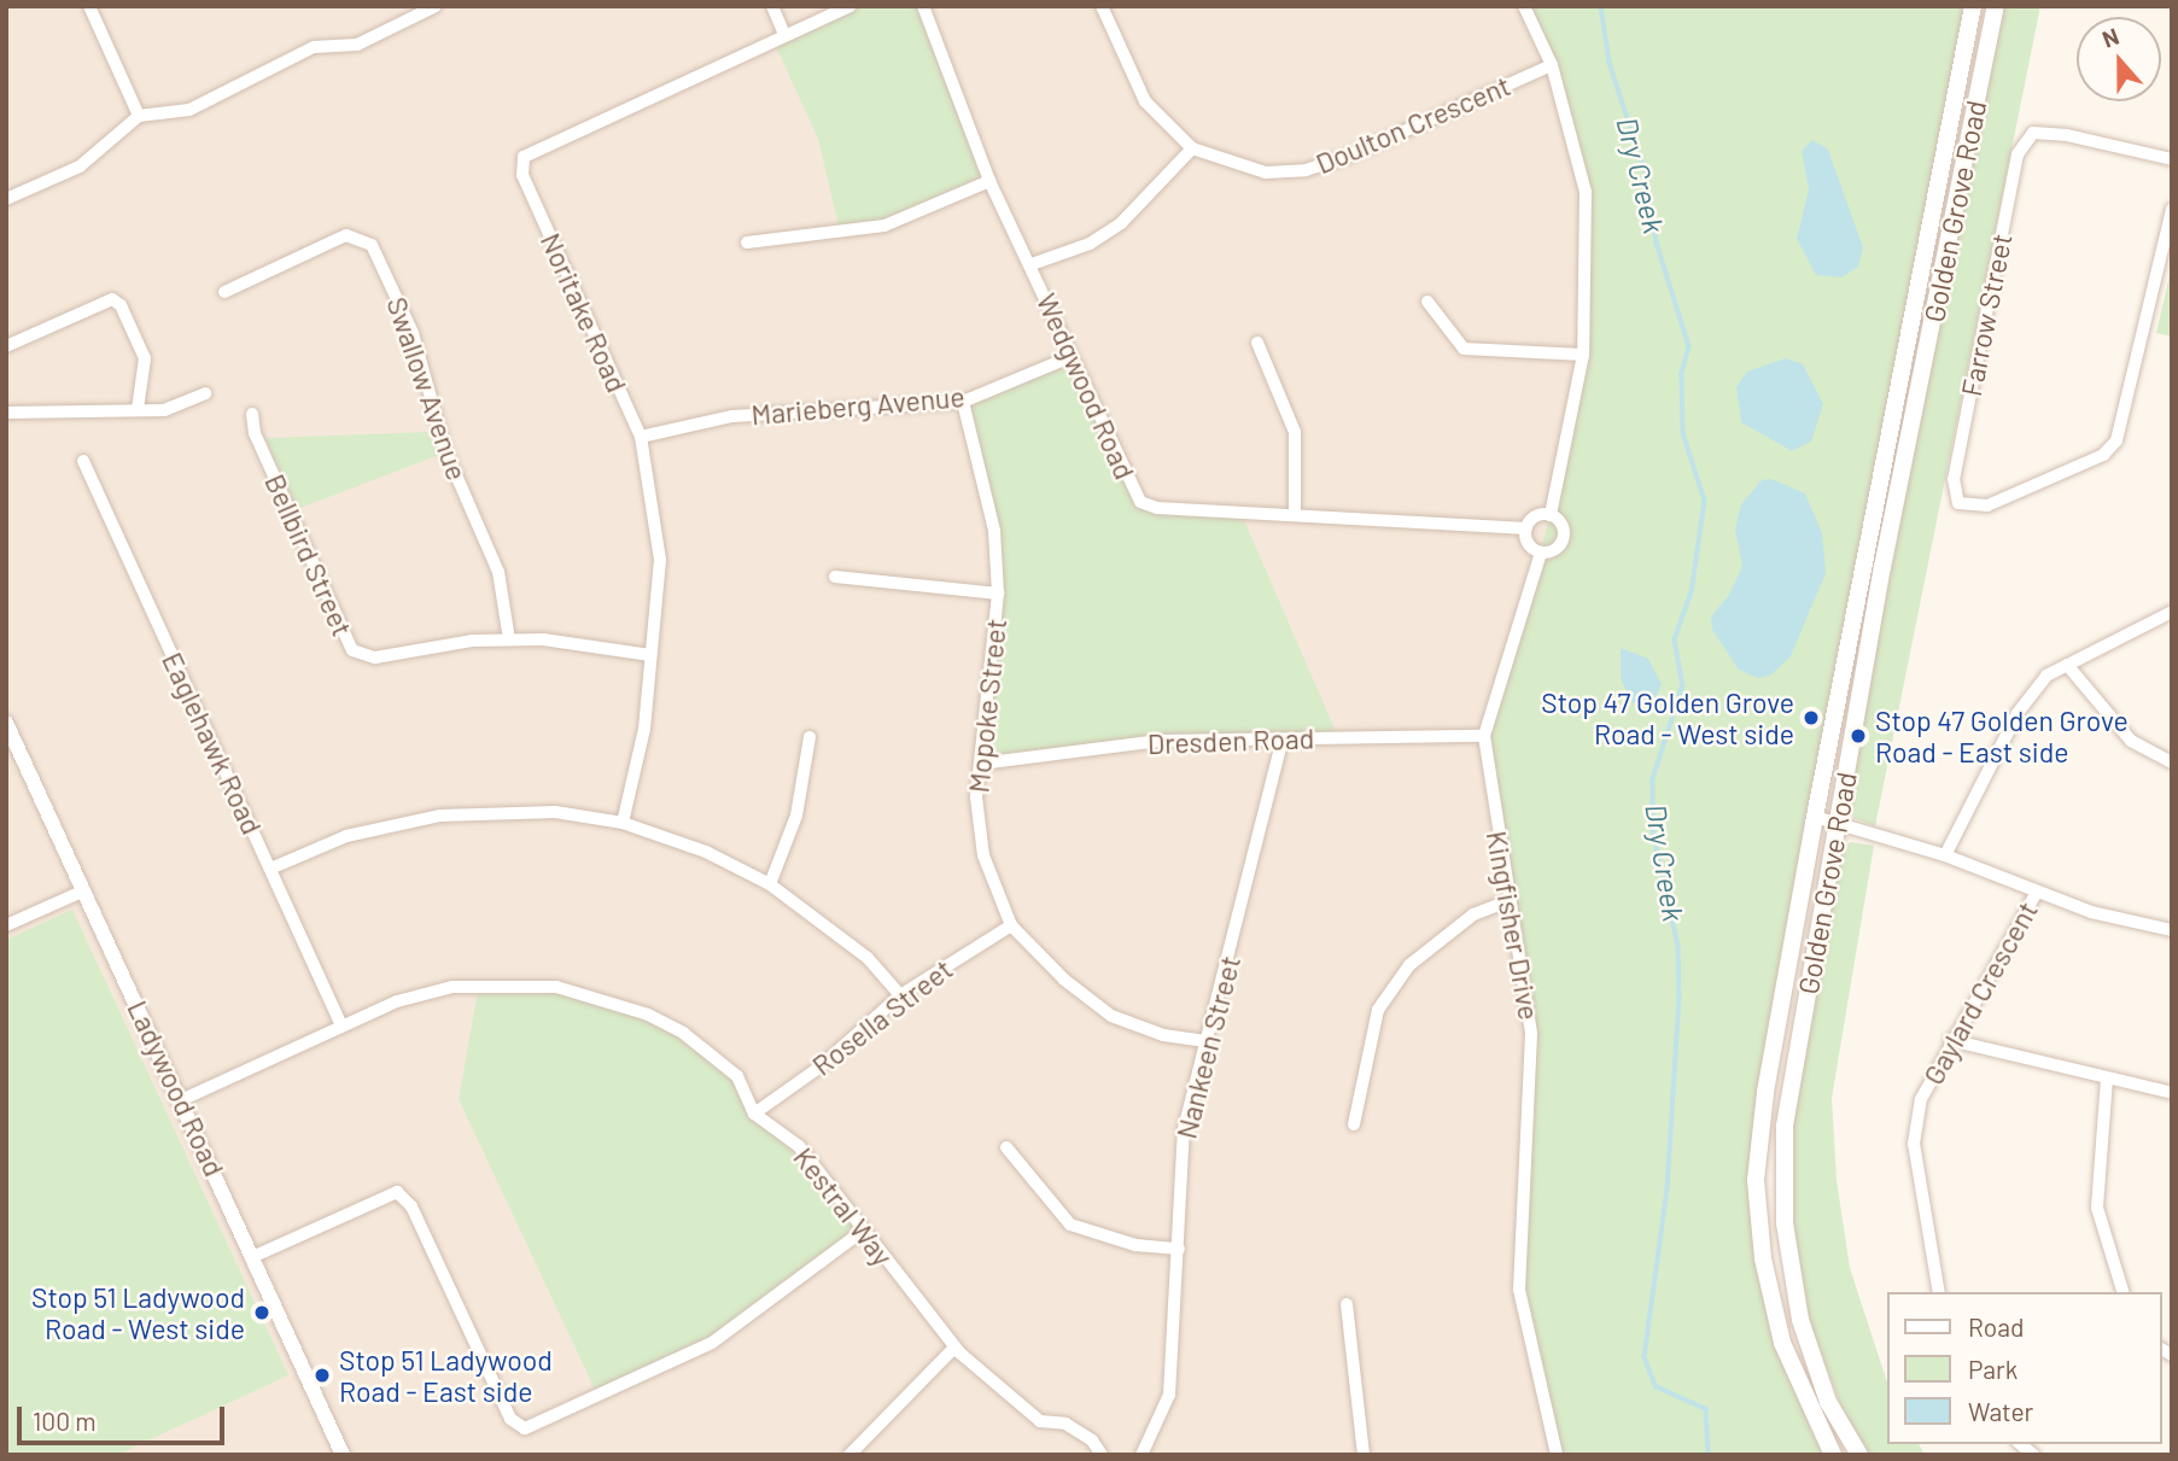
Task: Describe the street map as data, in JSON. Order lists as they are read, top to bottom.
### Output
{
  "streets": {
    "main road": ["Golden Grove Road"],
    "street": [
      "Doulton Crescent",
      "Noritake Road",
      "Farrow Street",
      "Wedgwood Road",
      "Swallow Avenue",
      "Marieberg Avenue",
      "Bellbird Street",
      "Mopoke Street",
      "Dresden Road",
      "Eaglehawk Road",
      "Kingfisher Drive",
      "Gaylard Crescent",
      "Rosella Street",
      "Nankeen Street",
      "Ladywood Road",
      "Kestral Way"
    ]
  },
  "crossings": [
    ["Noritake Road", "Marieberg Avenue"],
    ["Noritake Road", "Bellbird Street"],
    ["Wedgwood Road", "Marieberg Avenue"],
    ["Wedgwood Road", "Kingfisher Drive"],
    ["Swallow Avenue", "Bellbird Street"],
    ["Marieberg Avenue", "Mopoke Street"],
    ["Mopoke Street", "Dresden Road"],
    ["Mopoke Street", "Rosella Street"],
    ["Mopoke Street", "Nankeen Street"],
    ["Dresden Road", "Kingfisher Drive"],
    ["Dresden Road", "Nankeen Street"],
    ["Eaglehawk Road", "Kestral Way"],
    ["Rosella Street", "Kestral Way"],
    ["Ladywood Road", "Kestral Way"]
  ],
  "water": ["Dry Creek"],
  "places": [
    "Stop 47 Golden Grove Road - West side",
    "Stop 47 Golden Grove Road - East side",
    "Stop 51 Ladywood Road - West side",
    "Stop 51 Ladywood Road - East side"
  ],
  "legend": ["Road", "Park", "Water"],
  "scale_bar": "100 m",
  "north": "top"
}
